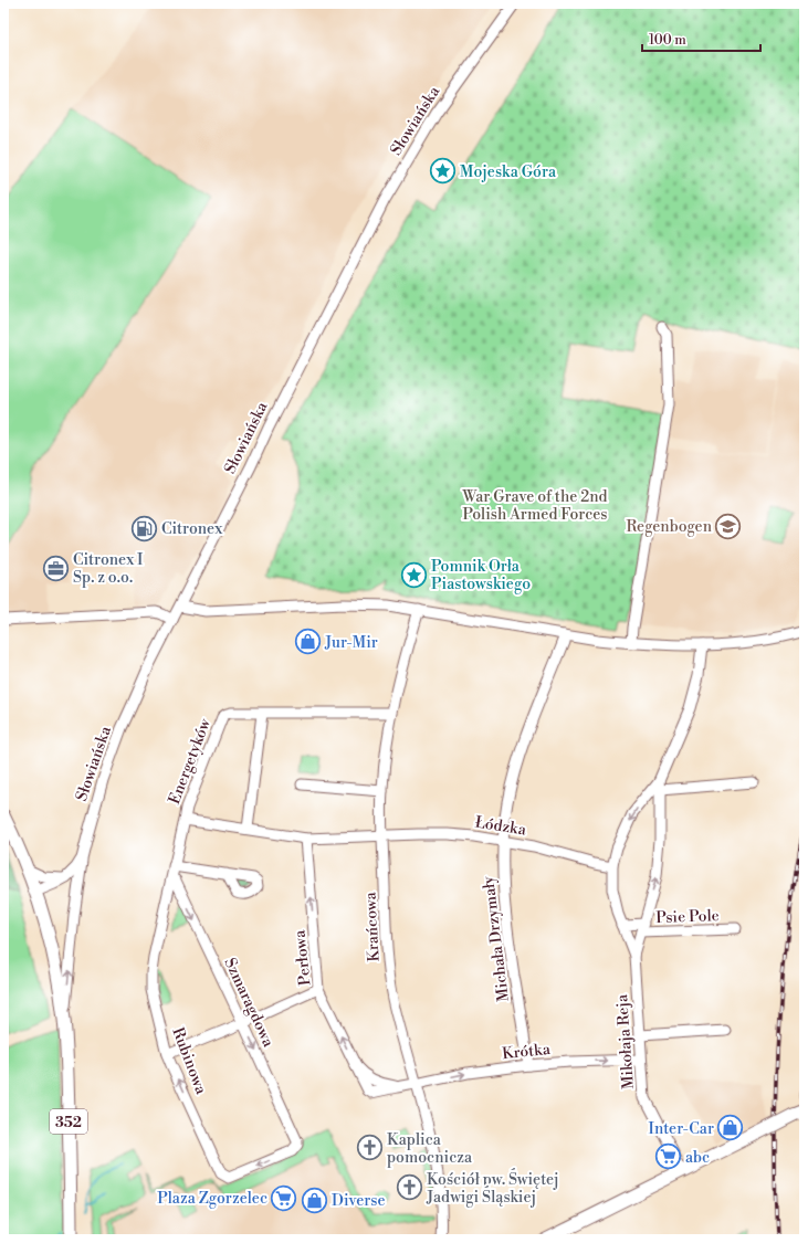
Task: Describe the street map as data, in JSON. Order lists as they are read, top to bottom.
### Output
{
  "streets": {
    "main road": ["352"],
    "street": [
      "Słowiańska",
      "Energetyków",
      "Łódzka",
      "Psie Pole",
      "Krańcowa",
      "Michała Drzymały",
      "Perłowa",
      "Szmaragdowa",
      "Mikołaja Reja",
      "Krótka",
      "Rubinowa"
    ]
  },
  "crossings": [
    ["Słowiańska", "352"],
    ["Energetyków", "Łódzka"],
    ["Energetyków", "Krańcowa"],
    ["Energetyków", "Perłowa"],
    ["Energetyków", "Rubinowa"],
    ["Łódzka", "Krańcowa"],
    ["Łódzka", "Michała Drzymały"],
    ["Łódzka", "Mikołaja Reja"],
    ["Psie Pole", "Mikołaja Reja"],
    ["Krańcowa", "Perłowa"],
    ["Krańcowa", "Krótka"],
    ["Michała Drzymały", "Krótka"],
    ["Perłowa", "Krótka"],
    ["Szmaragdowa", "Rubinowa"],
    ["Mikołaja Reja", "Krótka"]
  ],
  "one_way": ["Perłowa", "Szmaragdowa", "Krótka"],
  "parks": ["War Grave of the 2nd Polish Armed Forces"],
  "places": {
    "place": ["Mojeska Góra", "Pomnik Orła Piastowskiego"],
    "school or university": ["Regenbogen"],
    "fuel station": ["Citronex"],
    "office": ["Citronex I Sp. z o.o."],
    "shop": ["Jur-Mir", "Inter-Car", "Diverse"],
    "church": ["Kaplica pomocnicza", "Kościół pw. Świętej Jadwigi Śląskiej"],
    "supermarket": ["abc", "Plaza Zgorzelec"]
  },
  "scale_bar": "100 m"
}
